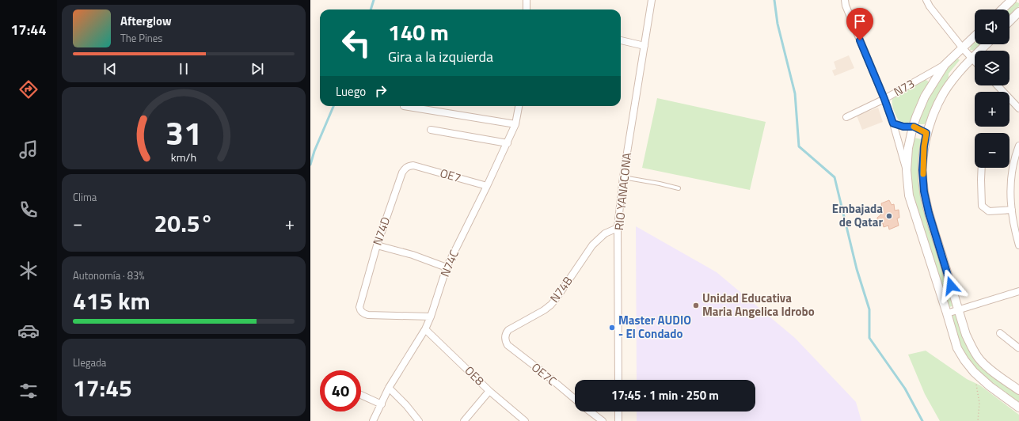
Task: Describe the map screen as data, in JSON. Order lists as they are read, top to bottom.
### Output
{
  "streets": {
    "street": [
      "N73",
      "OE7",
      "RIO YANACONA",
      "N74D",
      "N74C",
      "N74B",
      "OE7C",
      "OE8"
    ]
  },
  "crossings": [
    ["OE7", "N74D"],
    ["OE7", "N74C"],
    ["RIO YANACONA", "N74B"],
    ["N74D", "N74C"],
    ["N74C", "OE8"],
    ["N74B", "OE7C"]
  ],
  "places": ["Embajada de Qatar", "Unidad Educativa Maria Angelica Idrobo", "Master AUDIO - El Condado"],
  "page": {
    "tabs": "17:44",
    "song": ["Afterglow", "The Pines"],
    "map_buttons": ["+", "−"],
    "turn": ["140 m", "Gira a la izquierda"],
    "then": "Luego",
    "tile": [
      "Clima",
      ["Autonomía · 83%", "415 km"],
      ["Llegada", "17:45"]
    ],
    "heat": ["−", "20.5°", "+"],
    "limit": "40",
    "trip": "17:45 · 1 min · 250 m",
    "gauge": ["31", "km/h"]
  }
}
